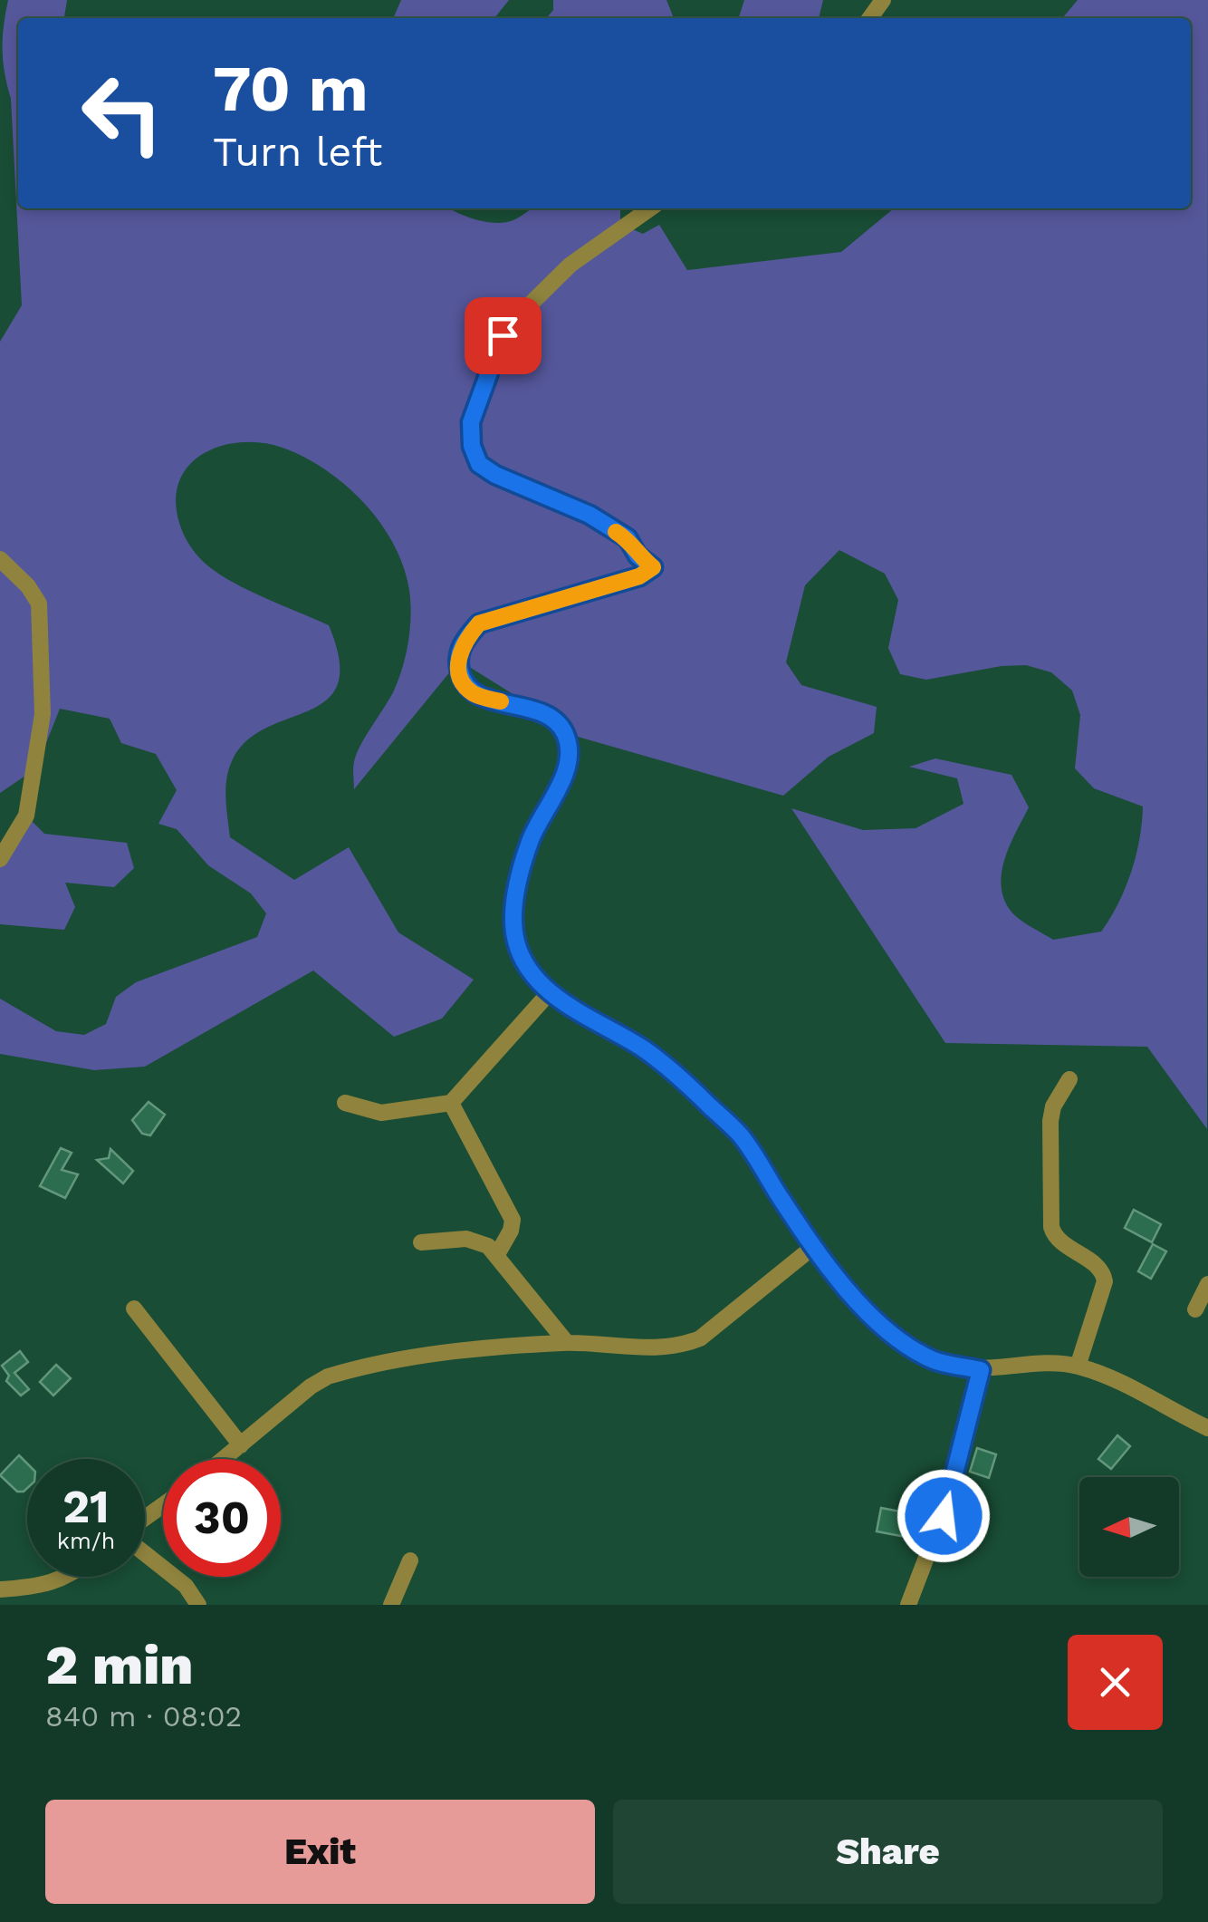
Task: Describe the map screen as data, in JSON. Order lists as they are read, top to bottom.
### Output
{
  "north": "left",
  "page": {
    "turn": ["70 m", "Turn left"],
    "speed": "21 km/h",
    "limit": "30",
    "heading": ["2 min", "840 m · 08:02"],
    "buttons": ["Exit", "Share"]
  }
}
